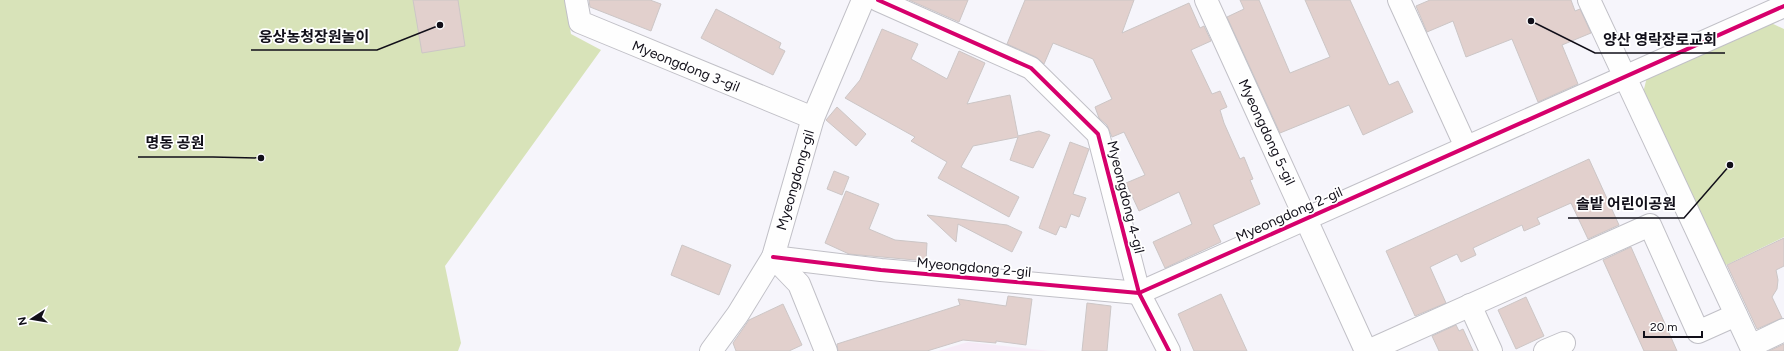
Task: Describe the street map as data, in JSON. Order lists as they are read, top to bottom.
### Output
{
  "streets": {
    "street": [
      "Myeongdong 3-gil",
      "Myeongdong 5-gil",
      "Myeongdong-gil",
      "Myeongdong 4-gil",
      "Myeongdong 2-gil"
    ]
  },
  "crossings": [
    ["Myeongdong 3-gil", "Myeongdong-gil"],
    ["Myeongdong 5-gil", "Myeongdong 2-gil"],
    ["Myeongdong-gil", "Myeongdong 2-gil"],
    ["Myeongdong 4-gil", "Myeongdong 2-gil"]
  ],
  "places": [
    "양산 영락장로교회",
    "웅상농청장원놀이",
    "명동 공원",
    "솔밭 어린이공원"
  ],
  "scale_bar": "20 m",
  "north": "left"
}
